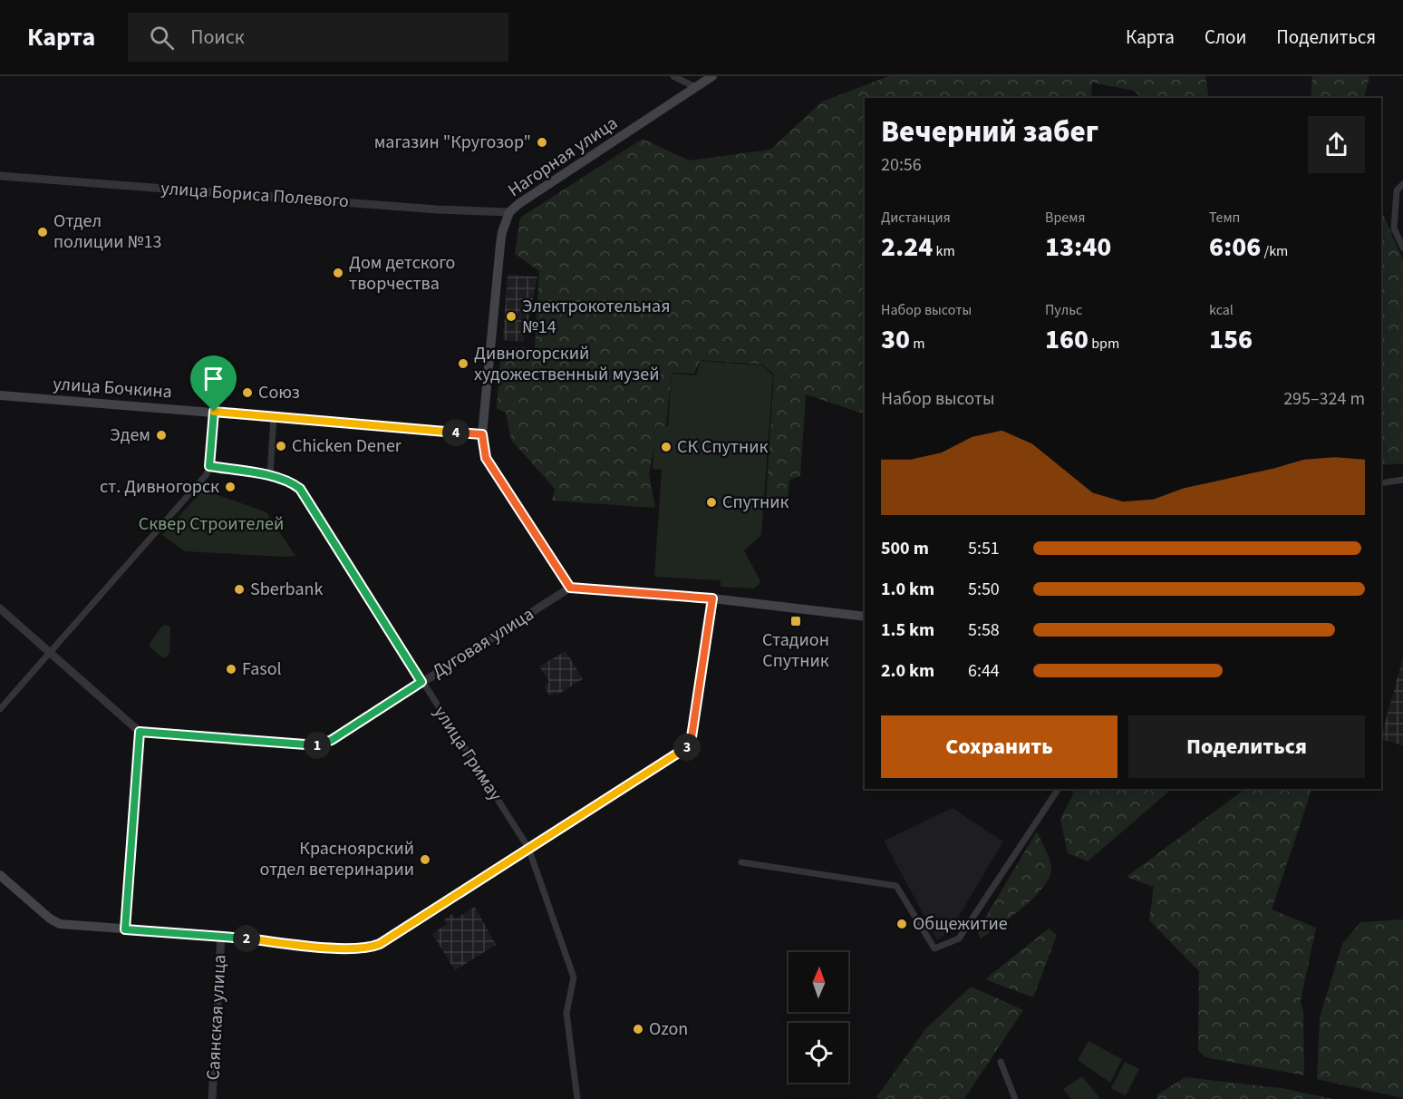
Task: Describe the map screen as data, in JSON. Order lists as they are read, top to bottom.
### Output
{
  "streets": {
    "main road": ["Нагорная улица", "улица Бочкина"],
    "street": [
      "улица Бориса Полевого",
      "Дуговая улица",
      "улица Гримау",
      "Саянская улица"
    ]
  },
  "crossings": [
    ["Нагорная улица", "улица Бориса Полевого"],
    ["Нагорная улица", "улица Бочкина"],
    ["Нагорная улица", "Дуговая улица"],
    ["Дуговая улица", "улица Гримау"]
  ],
  "parks": ["Сквер Строителей"],
  "places": {
    "other": [
      "магазин \"Кругозор\"",
      "Отдел полиции №13",
      "Дом детского творчества",
      "Электрокотельная №14",
      "Дивногорский художественный музей",
      "Союз",
      "Эдем",
      "Chicken Dener",
      "СК Спутник",
      "ст. Дивногорск",
      "Спутник",
      "Sberbank",
      "Fasol",
      "Красноярский отдел ветеринарии",
      "Общежитие",
      "Ozon"
    ],
    "transit": ["Стадион Спутник"]
  },
  "north": "top",
  "page": {
    "header": "Карта",
    "search": "Поиск",
    "nav": ["Карта", "Слои", "Поделиться"],
    "heading": ["Вечерний забег", "20:56"],
    "stats": [
      ["Дистанция", "2.24 km"],
      ["Время", "13:40"],
      ["Темп", "6:06 /km"],
      ["Набор высоты", "30 m"],
      ["Пульс", "160 bpm"],
      ["kcal", "156"]
    ],
    "chart": ["Набор высоты", "295–324 m"],
    "pins": [
      "4",
      "1",
      "3",
      "2"
    ],
    "list": [
      {
        "name": "500 m",
        "note": "5:51"
      },
      {
        "name": "1.0 km",
        "note": "5:50"
      },
      {
        "name": "1.5 km",
        "note": "5:58"
      },
      {
        "name": "2.0 km",
        "note": "6:44"
      }
    ],
    "buttons": ["Сохранить", "Поделиться"]
  }
}
